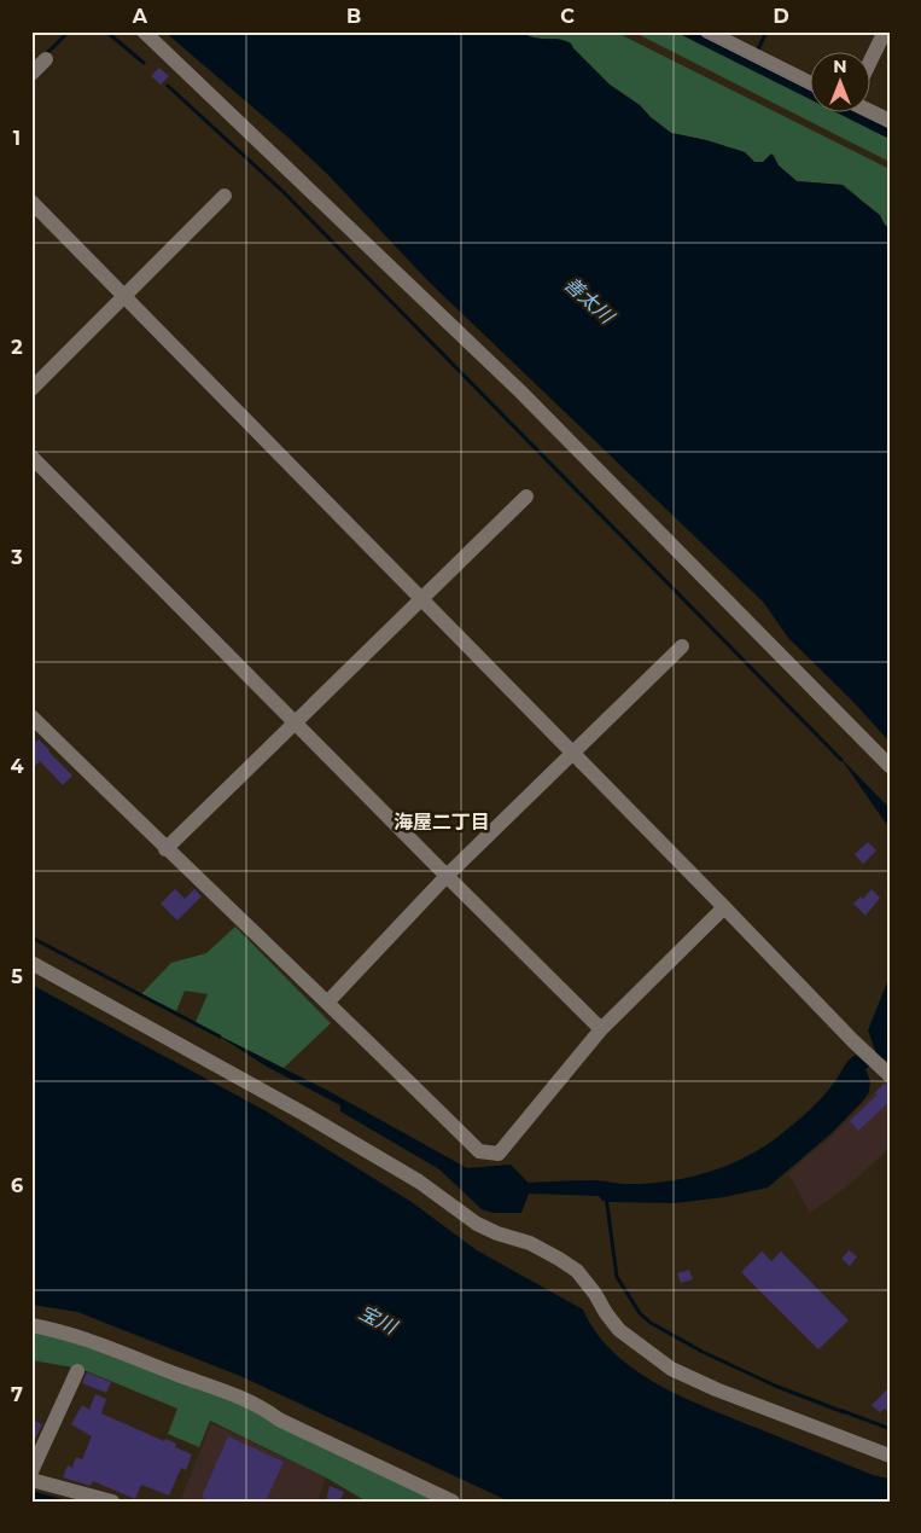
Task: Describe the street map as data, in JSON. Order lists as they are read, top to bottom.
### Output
{
  "districts": ["海屋二丁目"],
  "water": ["善太川", "宝川"],
  "north": "top",
  "grid": {
    "columns": [
      "A",
      "B",
      "C",
      "D"
    ],
    "rows": [
      "1",
      "2",
      "3",
      "4",
      "5",
      "6",
      "7"
    ]
  }
}
